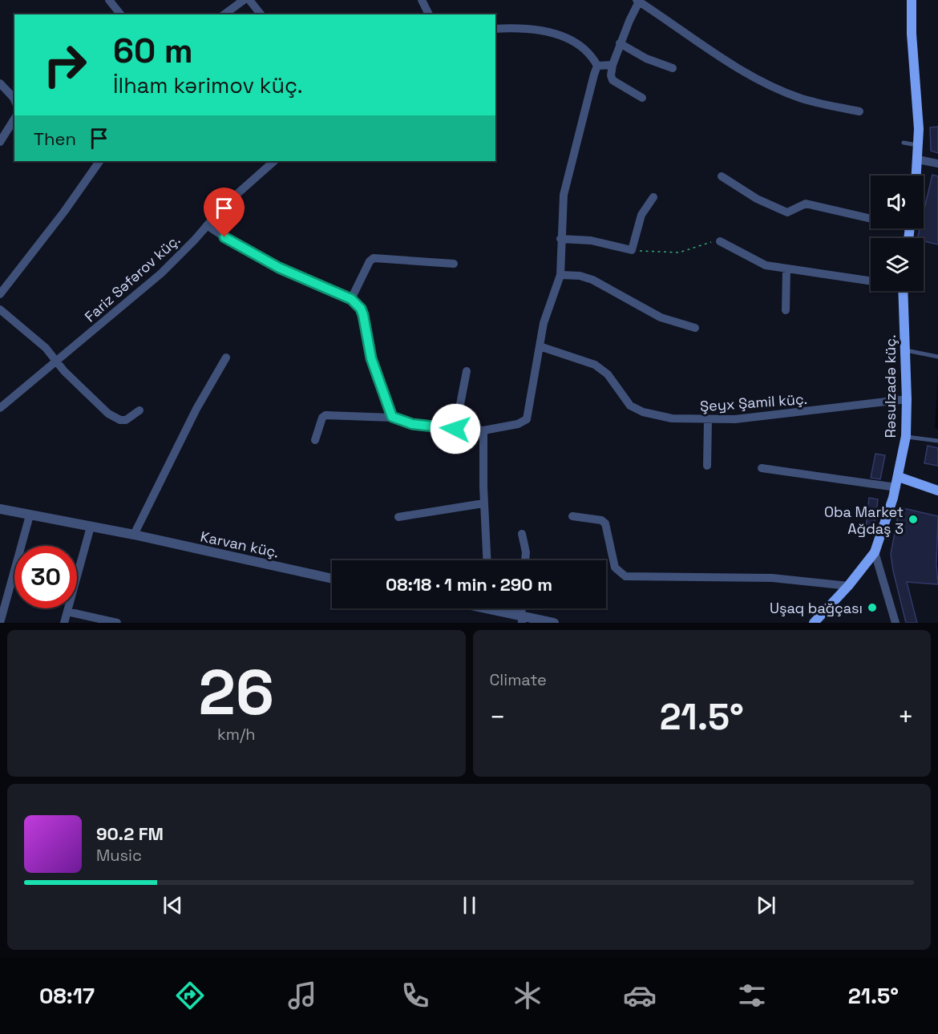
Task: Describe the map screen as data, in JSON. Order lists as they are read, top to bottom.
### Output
{
  "streets": {
    "main road": ["Rəsulzadə küç."],
    "street": ["Fariz Səfərov küç.", "Şeyx Şamil küç.", "Karvan küç."]
  },
  "crossings": [
    ["Rəsulzadə küç.", "Şeyx Şamil küç."]
  ],
  "places": ["Oba Market Ağdaş 3", "Uşaq bağçası"],
  "page": {
    "turn": ["60 m", "İlham kərimov küç."],
    "then": "Then",
    "limit": "30",
    "trip": "08:18 · 1 min · 290 m",
    "tile": [
      ["26", "km/h"],
      "Climate"
    ],
    "heat": ["−", "21.5°", "+"],
    "song": ["90.2 FM", "Music"],
    "tabs": ["08:17", "21.5°"]
  }
}
